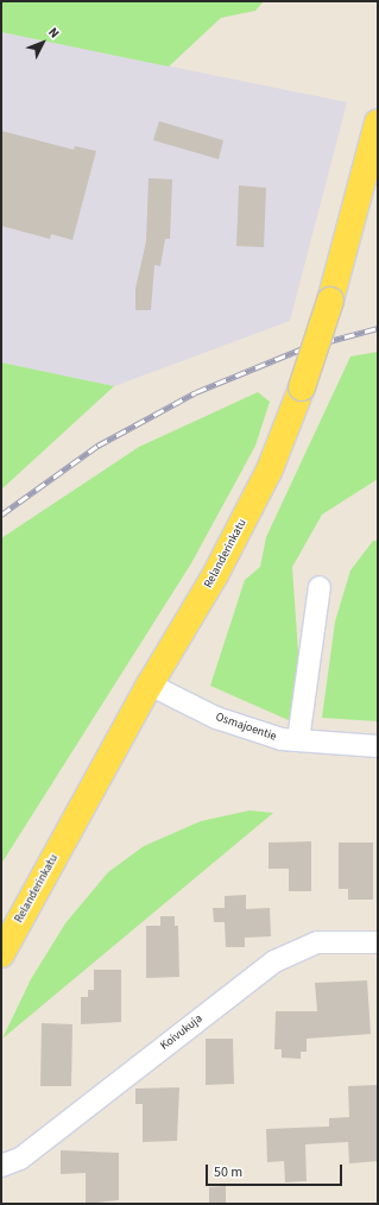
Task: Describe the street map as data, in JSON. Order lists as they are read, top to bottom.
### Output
{
  "streets": {
    "main road": ["Relanderinkatu"],
    "street": ["Osmajoentie", "Koivukuja"]
  },
  "crossings": [
    ["Relanderinkatu", "Osmajoentie"]
  ],
  "scale_bar": "50 m",
  "north": "top right"
}
